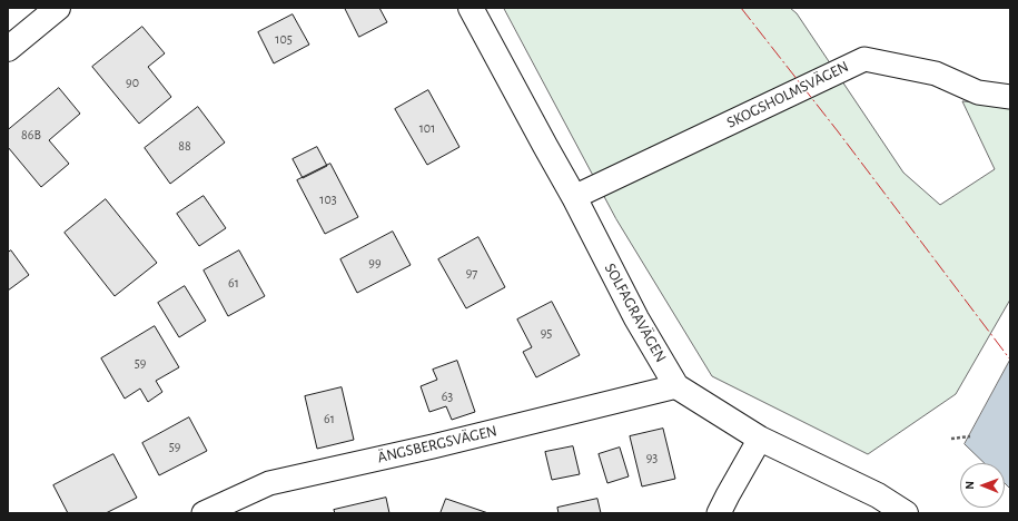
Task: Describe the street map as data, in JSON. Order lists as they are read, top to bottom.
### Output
{
  "streets": {
    "street": ["SKOGSHOLMSVÄGEN", "SOLFAGRAVÄGEN", "ÄNGSBERGSVÄGEN"]
  },
  "crossings": [
    ["SKOGSHOLMSVÄGEN", "SOLFAGRAVÄGEN"],
    ["SOLFAGRAVÄGEN", "ÄNGSBERGSVÄGEN"]
  ],
  "house_numbers": [
    "105",
    "90",
    "101",
    "86B",
    "88",
    "103",
    "99",
    "97",
    "61",
    "95",
    "59",
    "63",
    "61",
    "59",
    "93"
  ],
  "north": "left"
}
